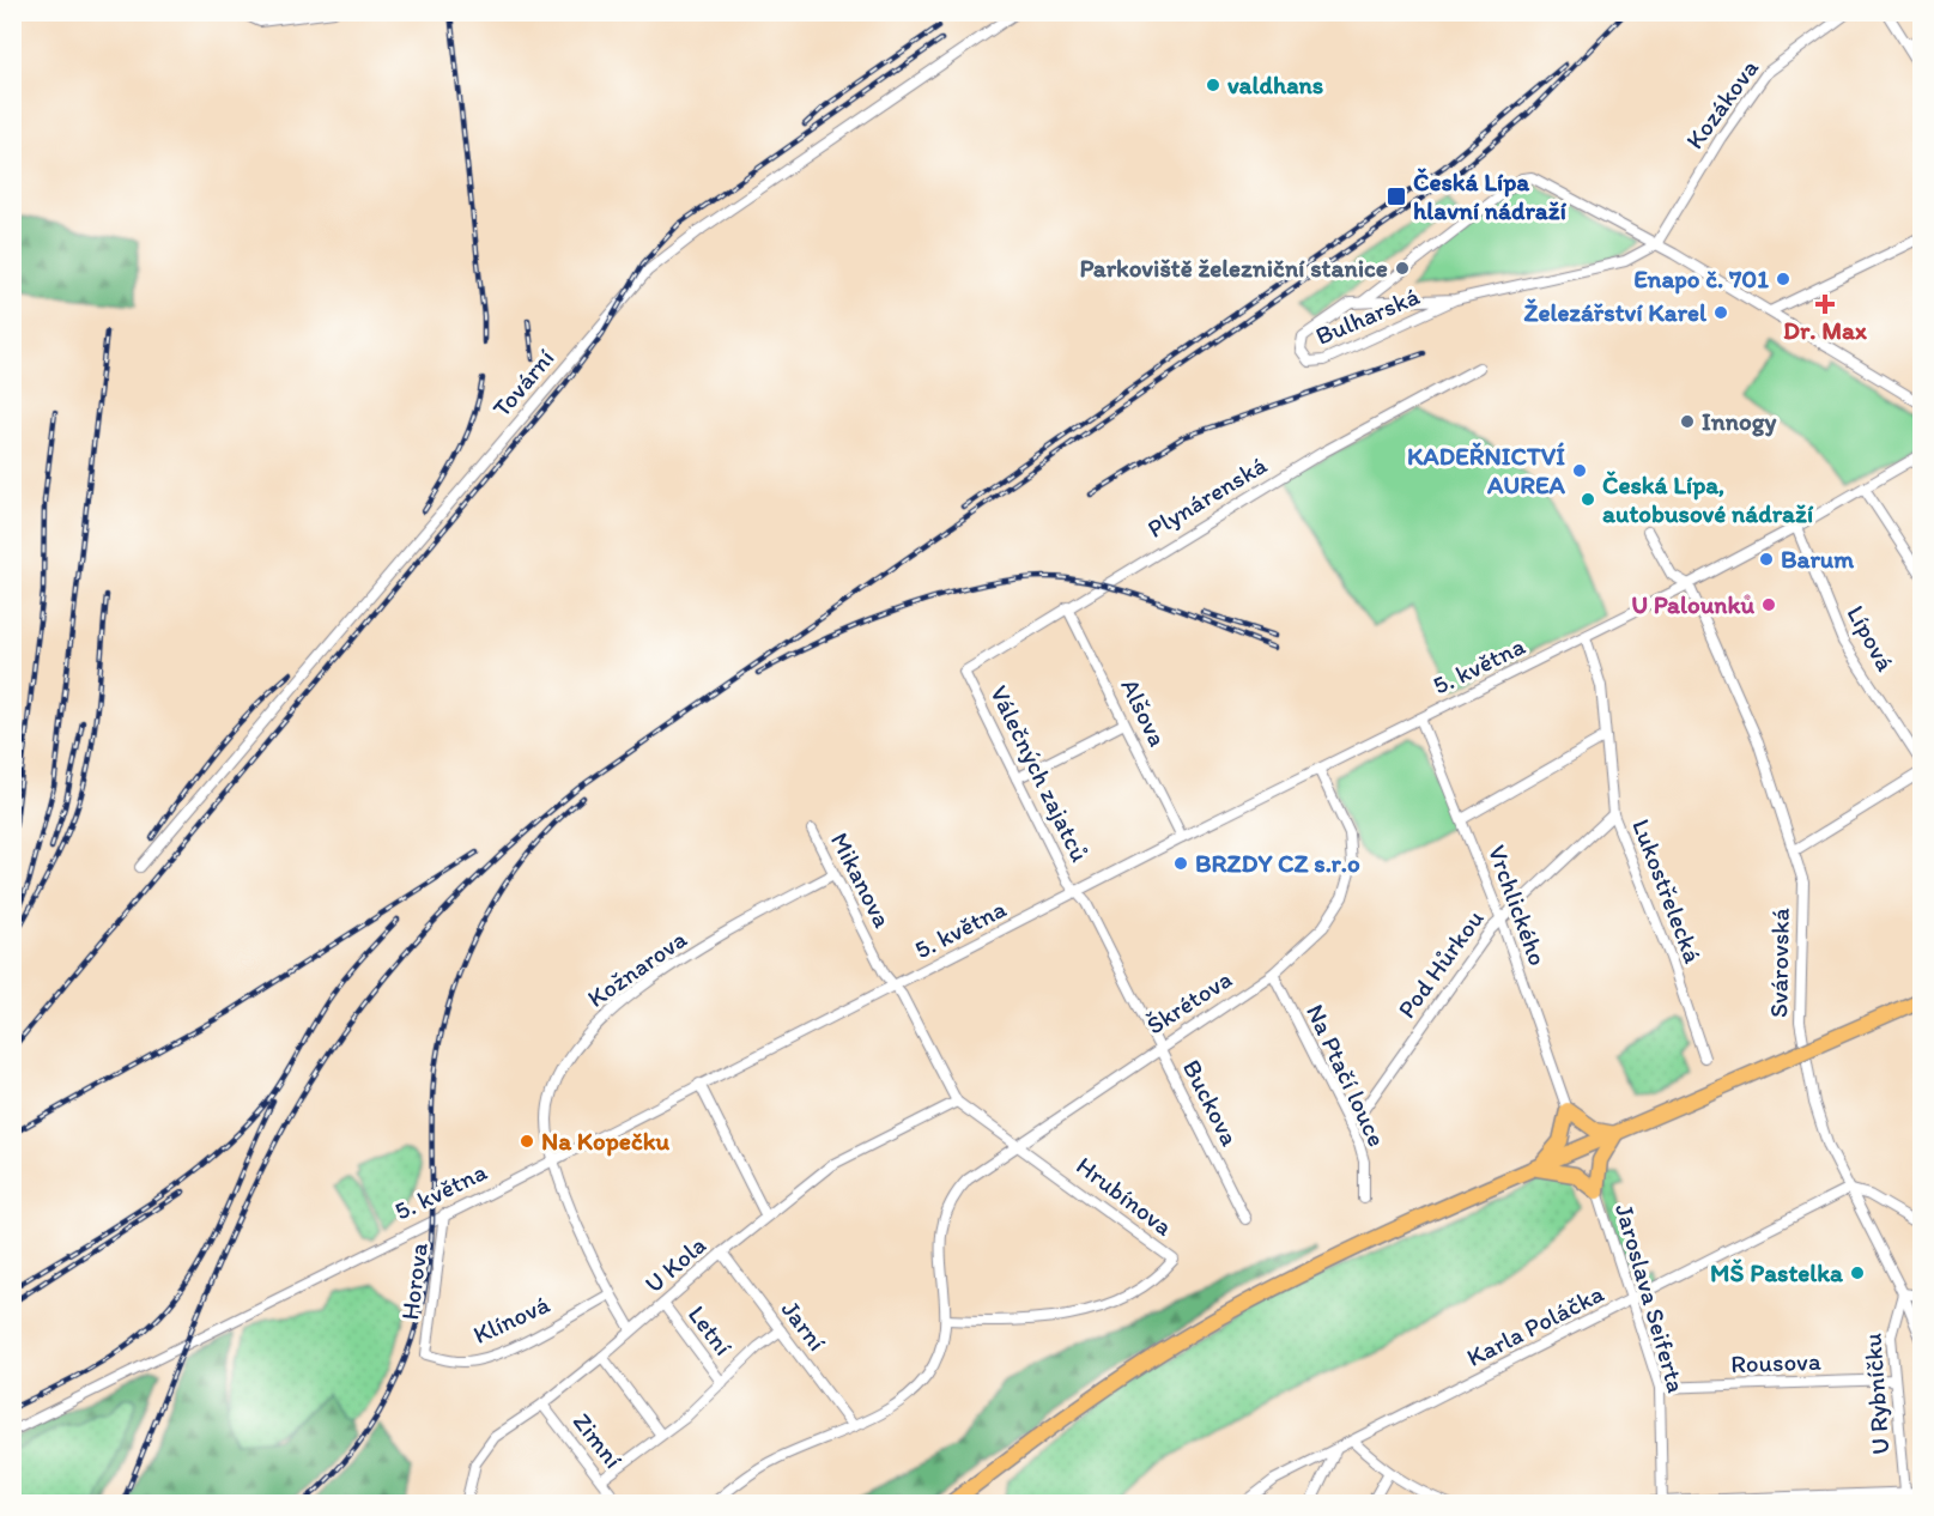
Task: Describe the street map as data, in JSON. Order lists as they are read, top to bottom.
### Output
{
  "streets": {
    "street": [
      "Kozákova",
      "Bulharská",
      "Tovární",
      "Plynárenská",
      "Lípová",
      "5. května",
      "Alšova",
      "Válečných zajatců",
      "Mikanova",
      "Lukostřelecká",
      "Vrchlického",
      "Svárovská",
      "Pod Hůrkou",
      "Kožnarova",
      "Škrétova",
      "Na Ptačí louce",
      "Buckova",
      "Hrubínova",
      "U Kola",
      "Horova",
      "Jaroslava Seiferta",
      "Klínová",
      "Jarní",
      "Karla Poláčka",
      "Letní",
      "Rousova",
      "U Rybníčku",
      "Zimní"
    ]
  },
  "crossings": [
    ["Kozákova", "Bulharská"],
    ["Plynárenská", "Alšova"],
    ["Plynárenská", "Válečných zajatců"],
    ["Lípová", "5. května"],
    ["5. května", "Alšova"],
    ["5. května", "Válečných zajatců"],
    ["5. května", "Mikanova"],
    ["5. května", "Lukostřelecká"],
    ["5. května", "Vrchlického"],
    ["5. května", "Svárovská"],
    ["5. května", "Kožnarova"],
    ["5. května", "Škrétova"],
    ["5. května", "Buckova"],
    ["5. května", "Hrubínova"],
    ["5. května", "Horova"],
    ["Válečných zajatců", "Buckova"],
    ["Mikanova", "Kožnarova"],
    ["Mikanova", "Hrubínova"],
    ["Lukostřelecká", "Pod Hůrkou"],
    ["Vrchlického", "Pod Hůrkou"],
    ["Svárovská", "Karla Poláčka"],
    ["Svárovská", "U Rybníčku"],
    ["Pod Hůrkou", "Na Ptačí louce"],
    ["Škrétova", "Na Ptačí louce"],
    ["Škrétova", "Buckova"],
    ["Škrétova", "Hrubínova"],
    ["Hrubínova", "U Kola"],
    ["U Kola", "Jarní"],
    ["U Kola", "Letní"],
    ["U Kola", "Zimní"],
    ["Horova", "Klínová"],
    ["Jaroslava Seiferta", "Karla Poláčka"],
    ["Jaroslava Seiferta", "Rousova"],
    ["Rousova", "U Rybníčku"]
  ],
  "places": {
    "other": [
      "valdhans",
      "Parkoviště železniční stanice",
      "Enapo č. 701",
      "Železářství Karel",
      "Innogy",
      "KADEŘNICTVÍ AUREA",
      "Česká Lípa, autobusové nádraží",
      "Barum",
      "U Palounků",
      "BRZDY CZ s.r.o",
      "Na Kopečku",
      "MŠ Pastelka"
    ],
    "transit": ["Česká Lípa hlavní nádraží"],
    "health": ["Dr. Max"]
  }
}
